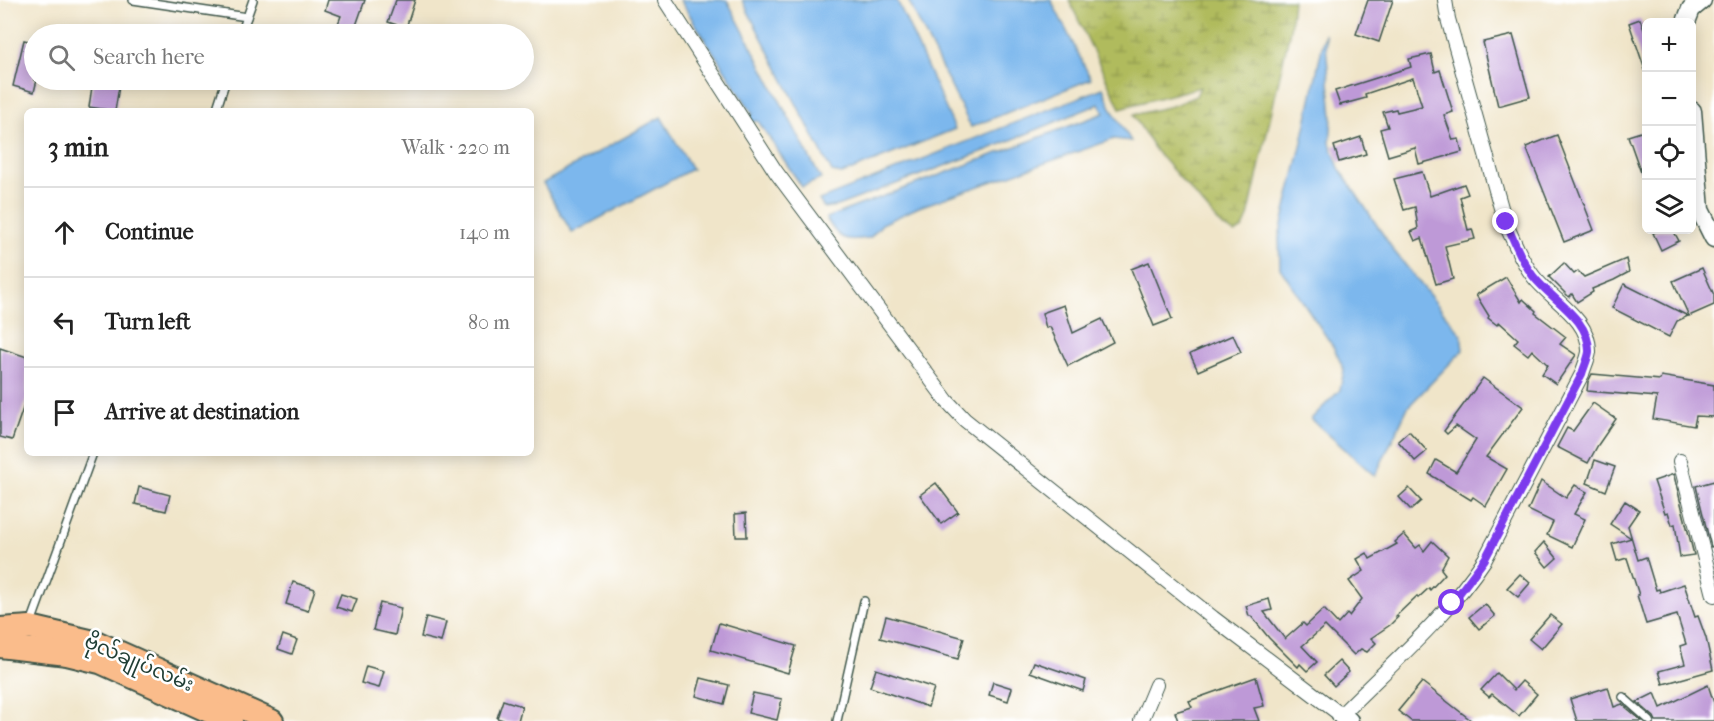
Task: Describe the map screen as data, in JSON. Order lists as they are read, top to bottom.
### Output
{
  "streets": {
    "main road": ["ဗိုလ်ချုပ်လမ်း"]
  },
  "page": {
    "map_buttons": ["+", "−"],
    "search": "Search here",
    "heading": ["3 min", "Walk · 220 m"],
    "list": [
      ["Continue", "140 m"],
      ["Turn left", "80 m"],
      "Arrive at destination"
    ]
  }
}
